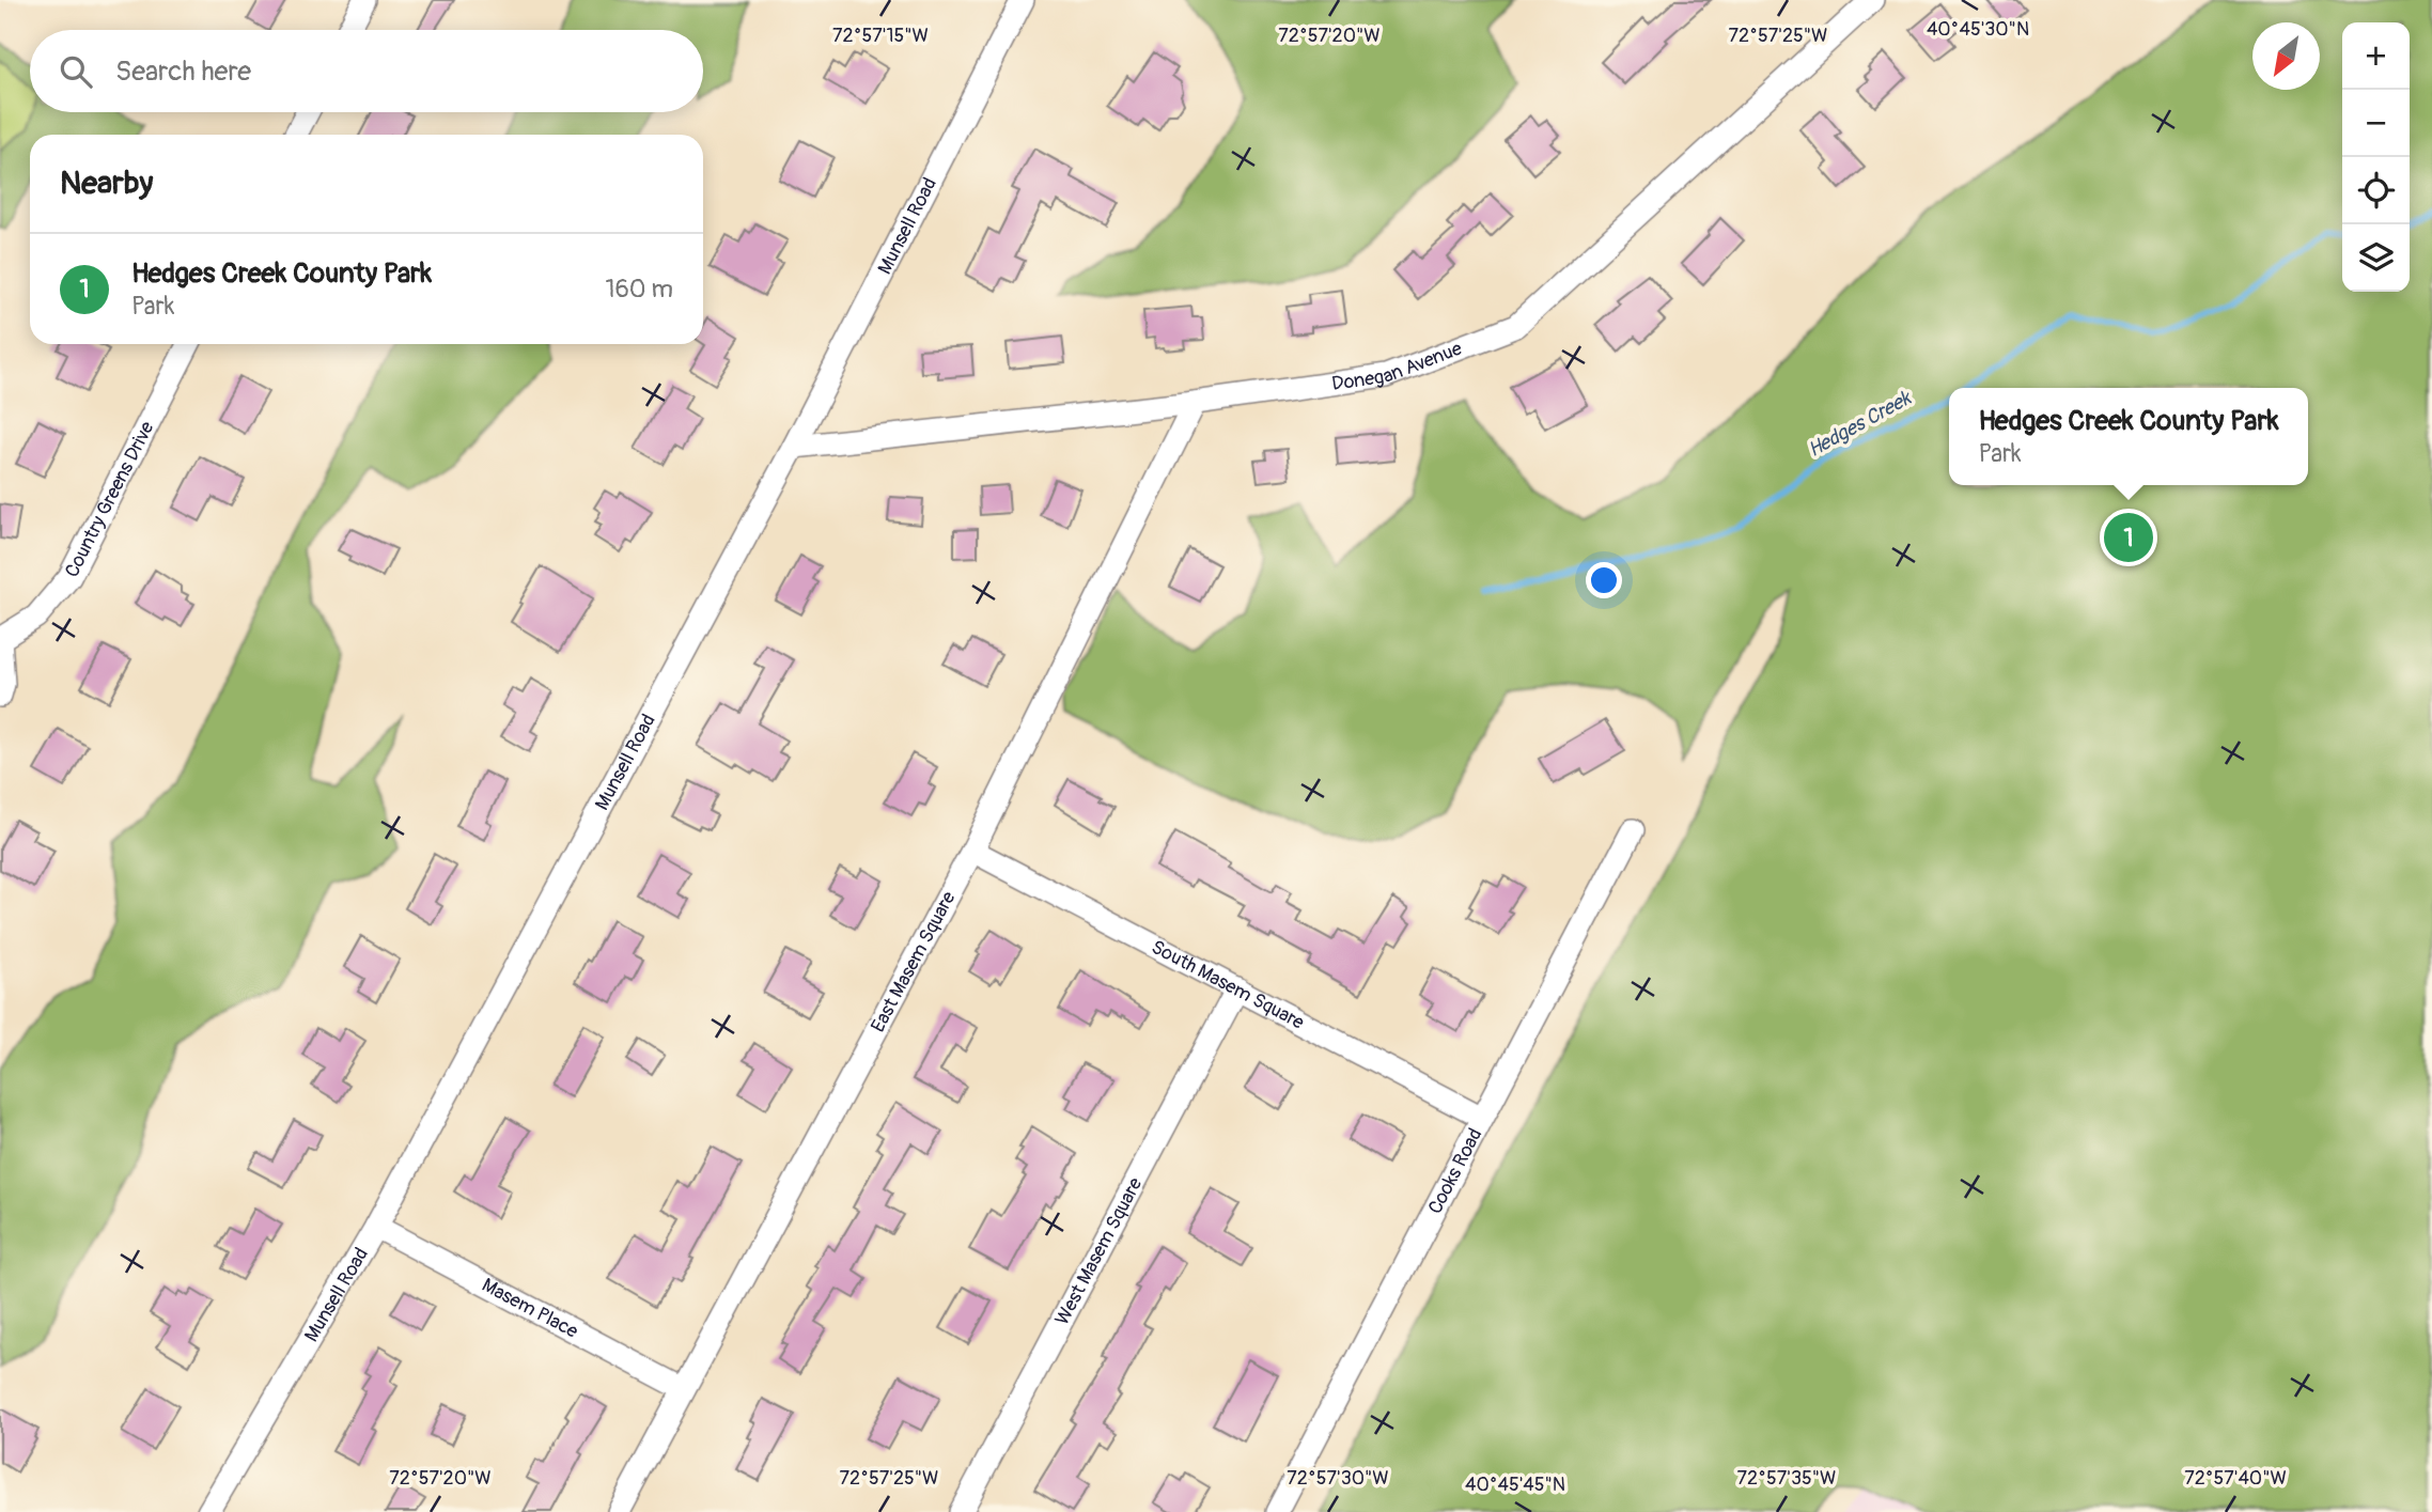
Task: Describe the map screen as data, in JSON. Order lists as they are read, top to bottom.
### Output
{
  "streets": {
    "street": [
      "Munsell Road",
      "Donegan Avenue",
      "Country Greens Drive",
      "East Masem Square",
      "South Masem Square",
      "Cooks Road",
      "West Masem Square",
      "Masem Place"
    ]
  },
  "crossings": [
    ["Munsell Road", "Donegan Avenue"],
    ["Munsell Road", "Masem Place"],
    ["Donegan Avenue", "East Masem Square"],
    ["East Masem Square", "South Masem Square"],
    ["East Masem Square", "Masem Place"],
    ["South Masem Square", "Cooks Road"],
    ["South Masem Square", "West Masem Square"]
  ],
  "water": ["Hedges Creek"],
  "north": "bottom left",
  "page": {
    "map_buttons": ["+", "−"],
    "search": "Search here",
    "heading": "Nearby",
    "list": [
      {
        "mark": "1",
        "name": "Hedges Creek County Park",
        "note": "Park",
        "value": "160 m"
      }
    ],
    "popup": ["Hedges Creek County Park", "Park"],
    "pins": "1"
  },
  "coordinates": [
    "40°45'30\"N",
    "72°57'15\"W",
    "72°57'20\"W",
    "72°57'25\"W",
    "72°57'30\"W",
    "72°57'35\"W",
    "72°57'40\"W",
    "40°45'45\"N"
  ]
}
